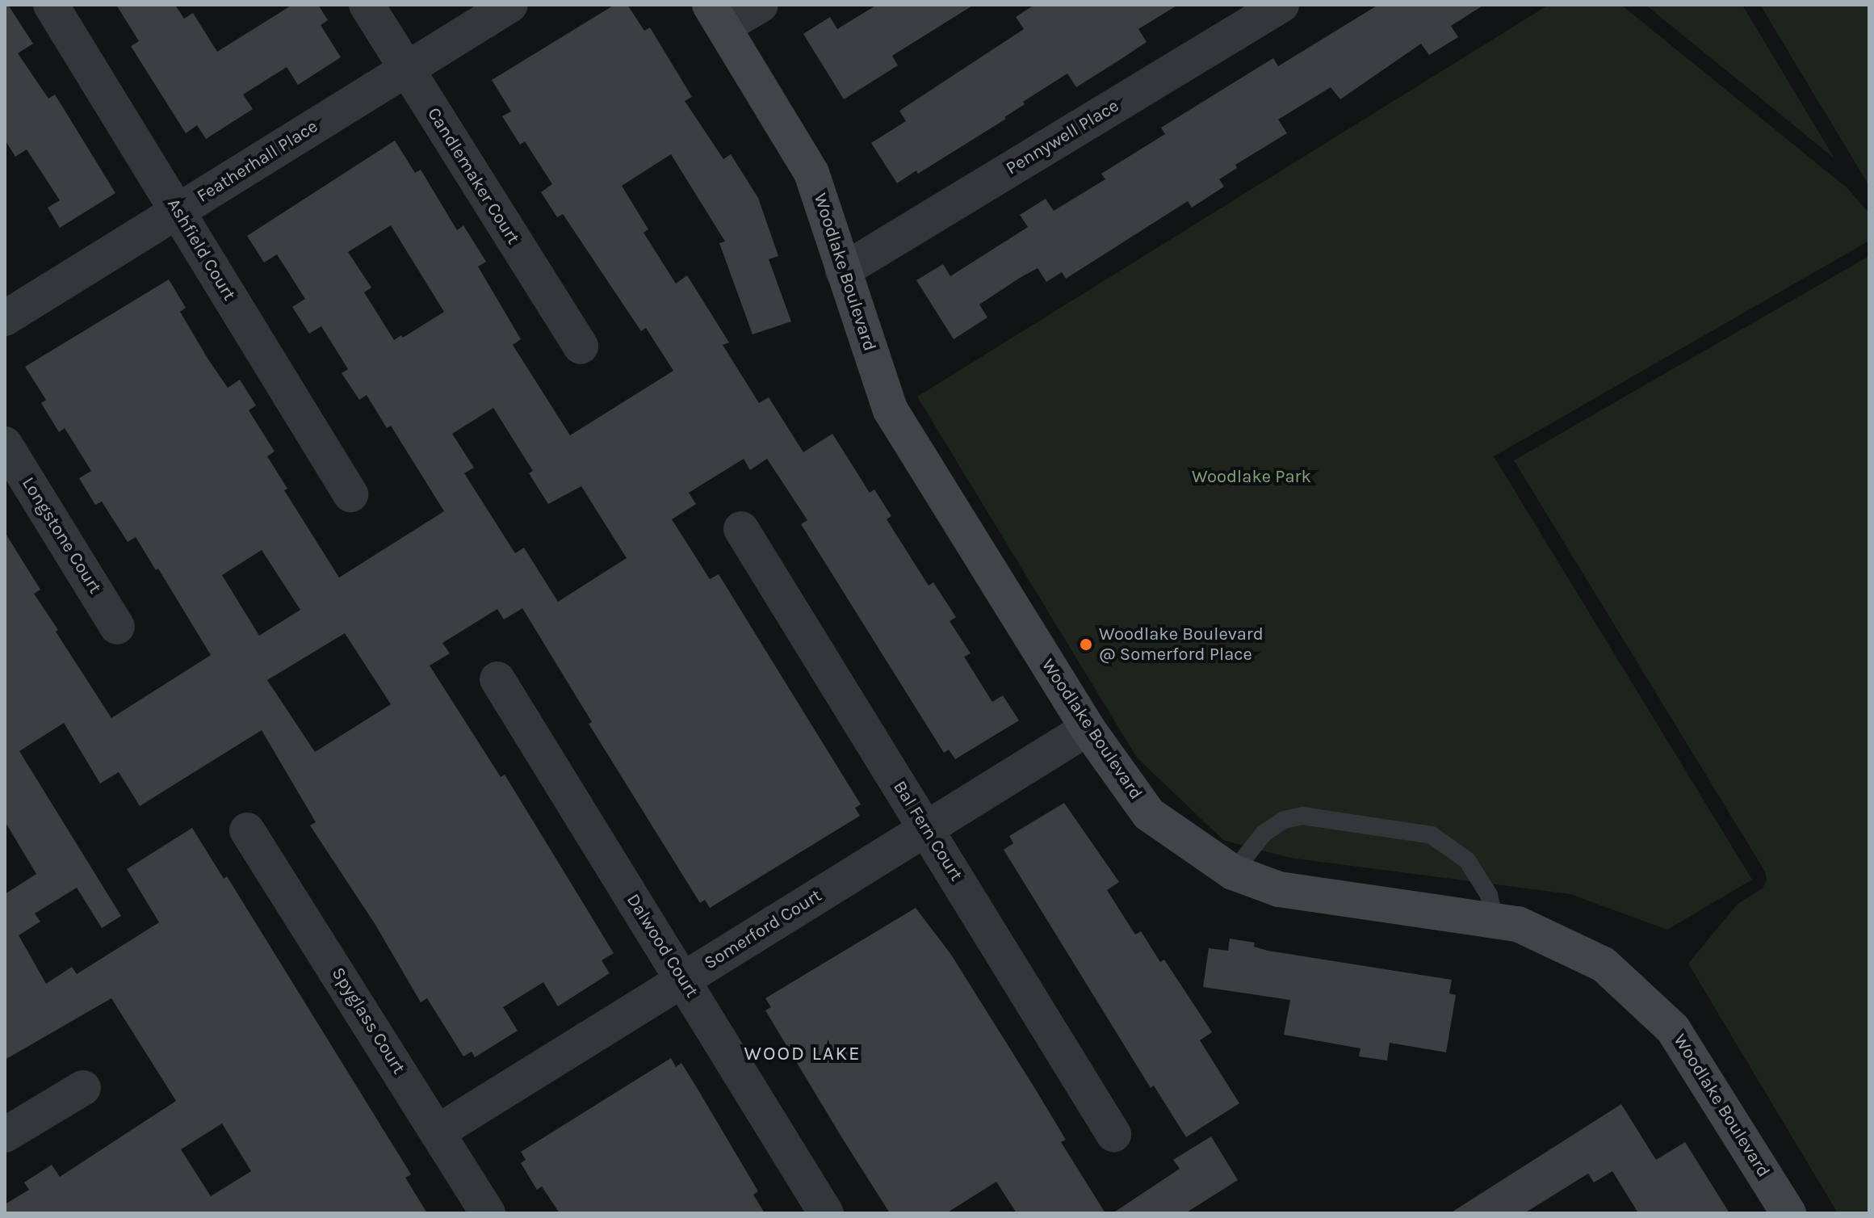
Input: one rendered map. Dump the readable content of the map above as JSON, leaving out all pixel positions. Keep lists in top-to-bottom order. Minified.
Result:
{"streets":{"street":["Pennywell Place","Featherhall Place","Candlemaker Court","Ashfield Court","Woodlake Boulevard","Longstone Court","Bal Fern Court","Somerford Court","Dalwood Court","Spyglass Court"]},"crossings":[["Pennywell Place","Woodlake Boulevard"],["Featherhall Place","Candlemaker Court"],["Featherhall Place","Ashfield Court"],["Woodlake Boulevard","Somerford Court"],["Bal Fern Court","Somerford Court"],["Somerford Court","Dalwood Court"],["Somerford Court","Spyglass Court"]],"districts":["WOOD LAKE"],"parks":["Woodlake Park"],"places":["Woodlake Boulevard @ Somerford Place"]}
